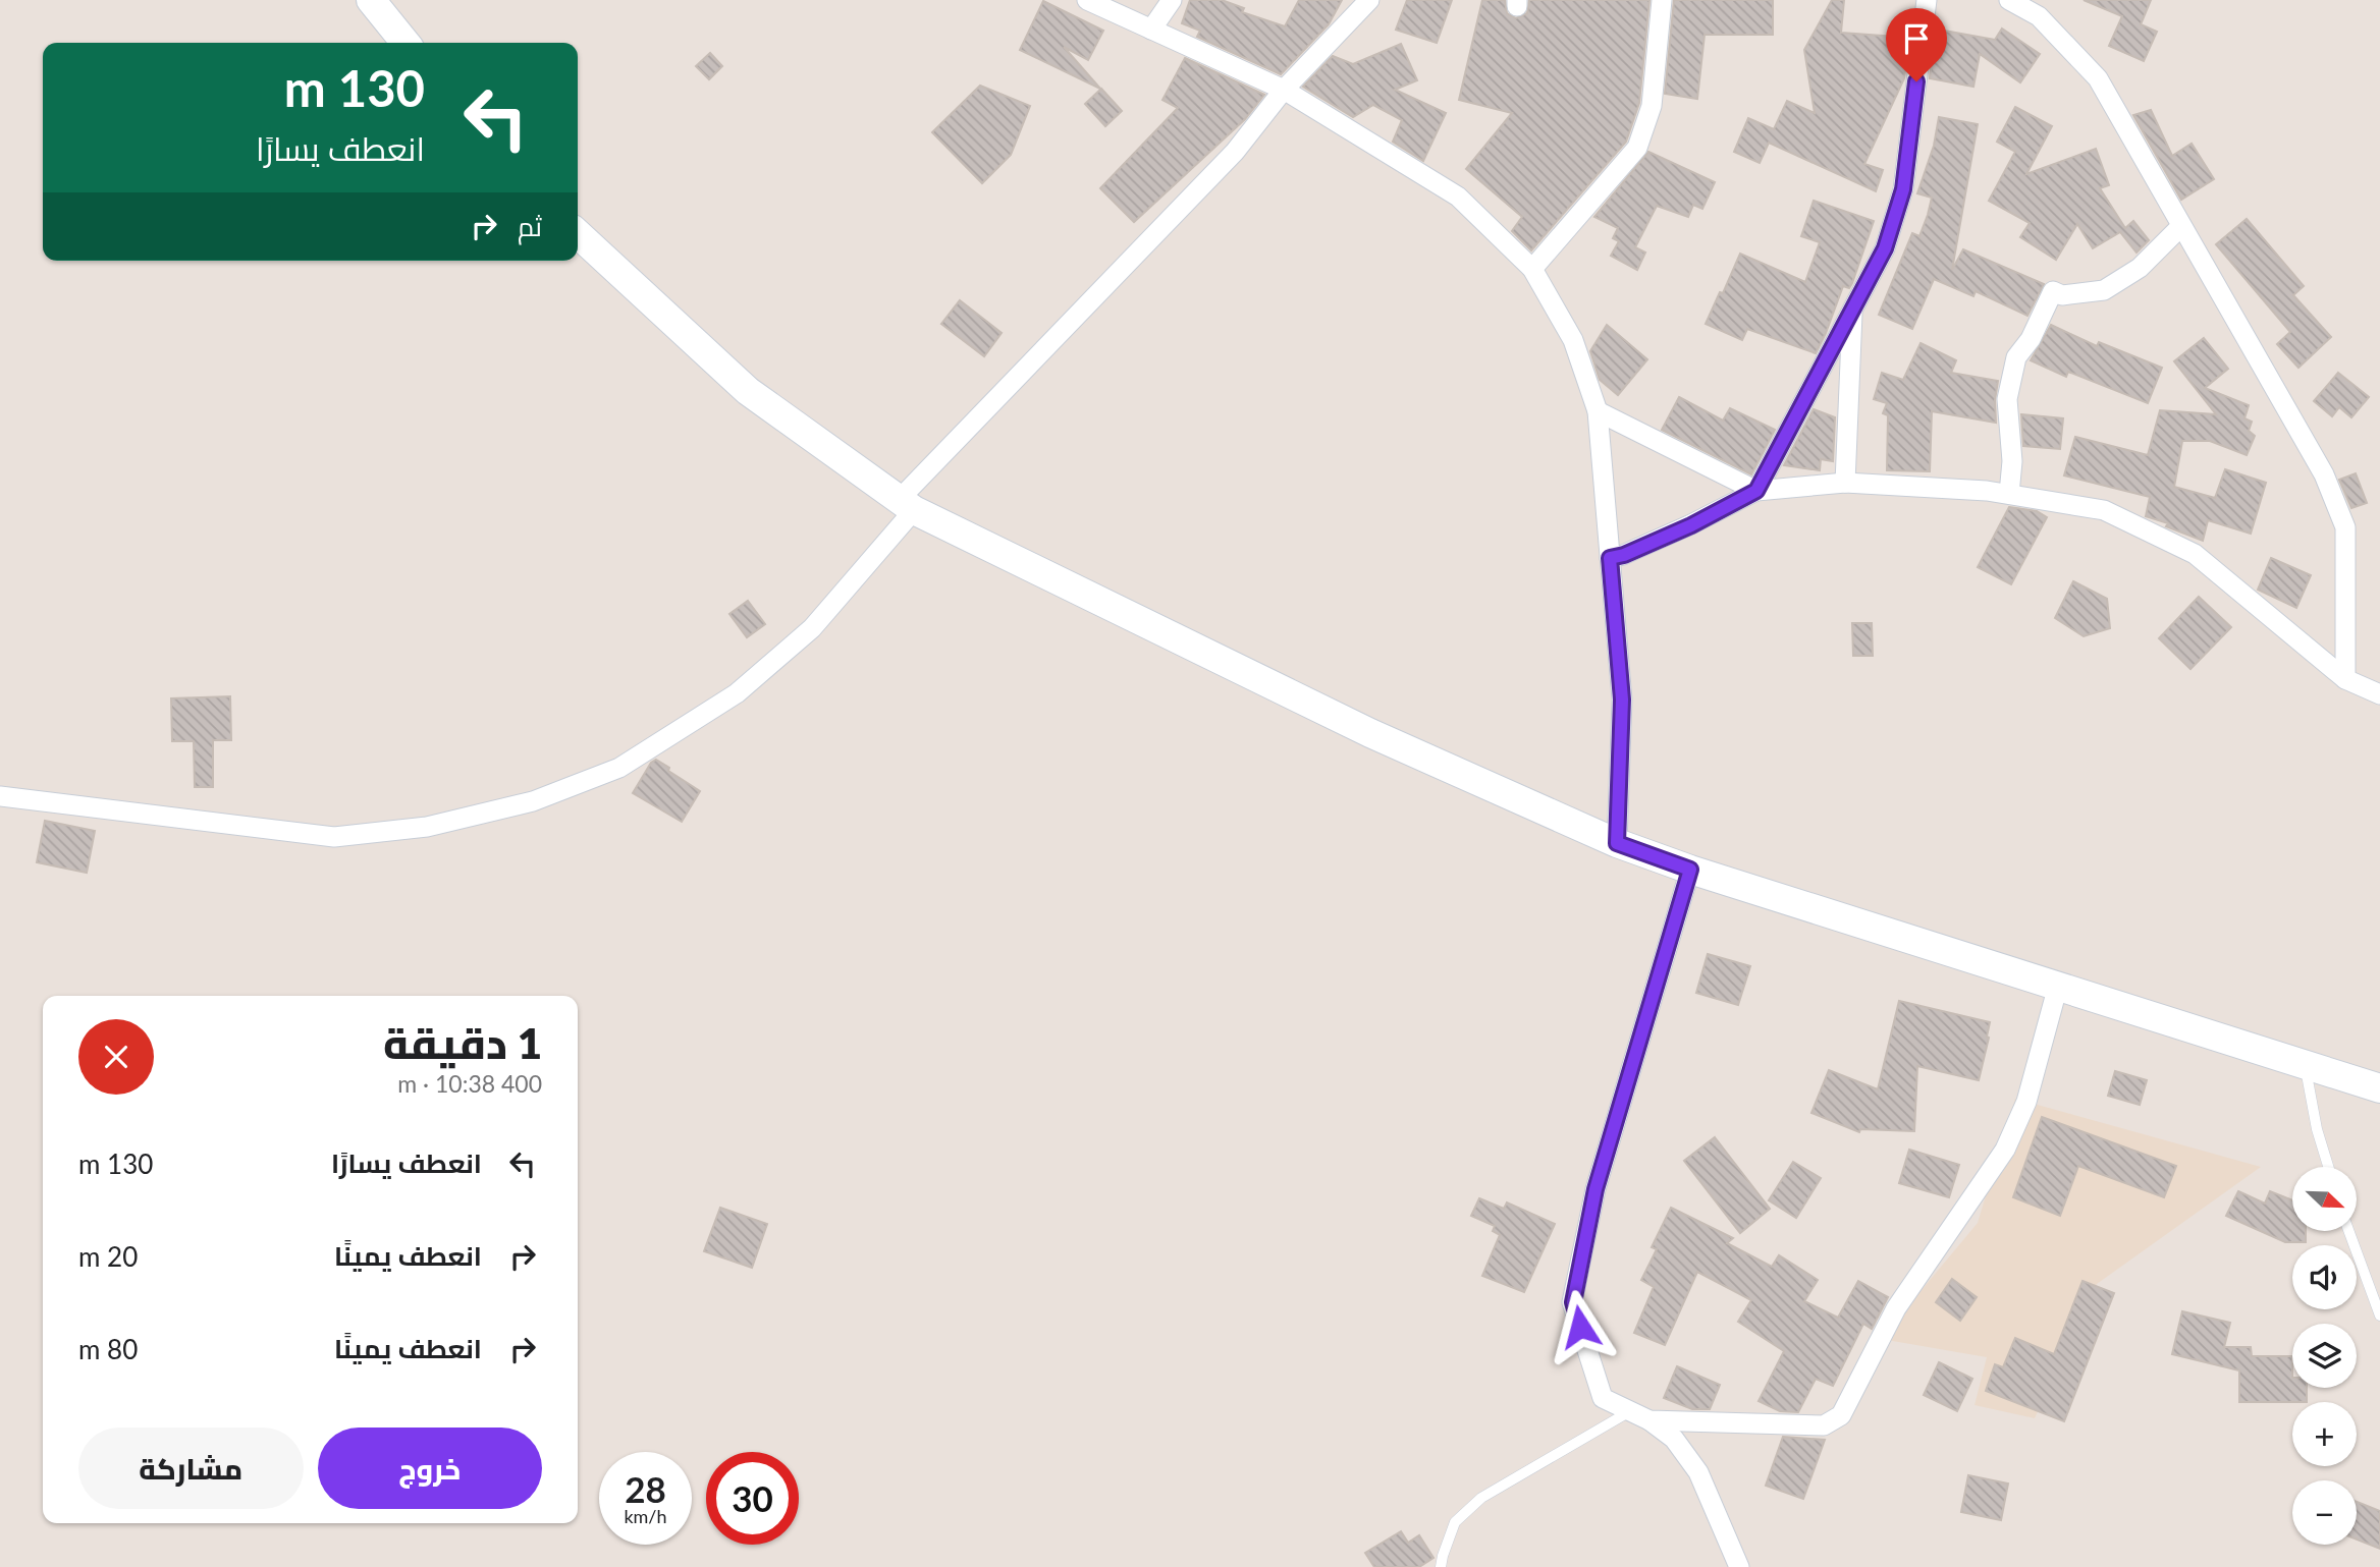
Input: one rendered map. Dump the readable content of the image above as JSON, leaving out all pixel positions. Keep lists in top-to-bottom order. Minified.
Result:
{"north":"bottom right","page":{"turn":["130 m","انعطف يسارًا"],"then":"ثم","heading":["1 دقيقة","400 m · 10:38"],"list":[{"name":"انعطف يسارًا","value":"130 m"},{"name":"انعطف يمينًا","value":"20 m"},{"name":"انعطف يمينًا","value":"80 m"}],"map_buttons":["+","−"],"buttons":["خروج","مشاركة"],"speed":"28 km/h","limit":"30"}}
